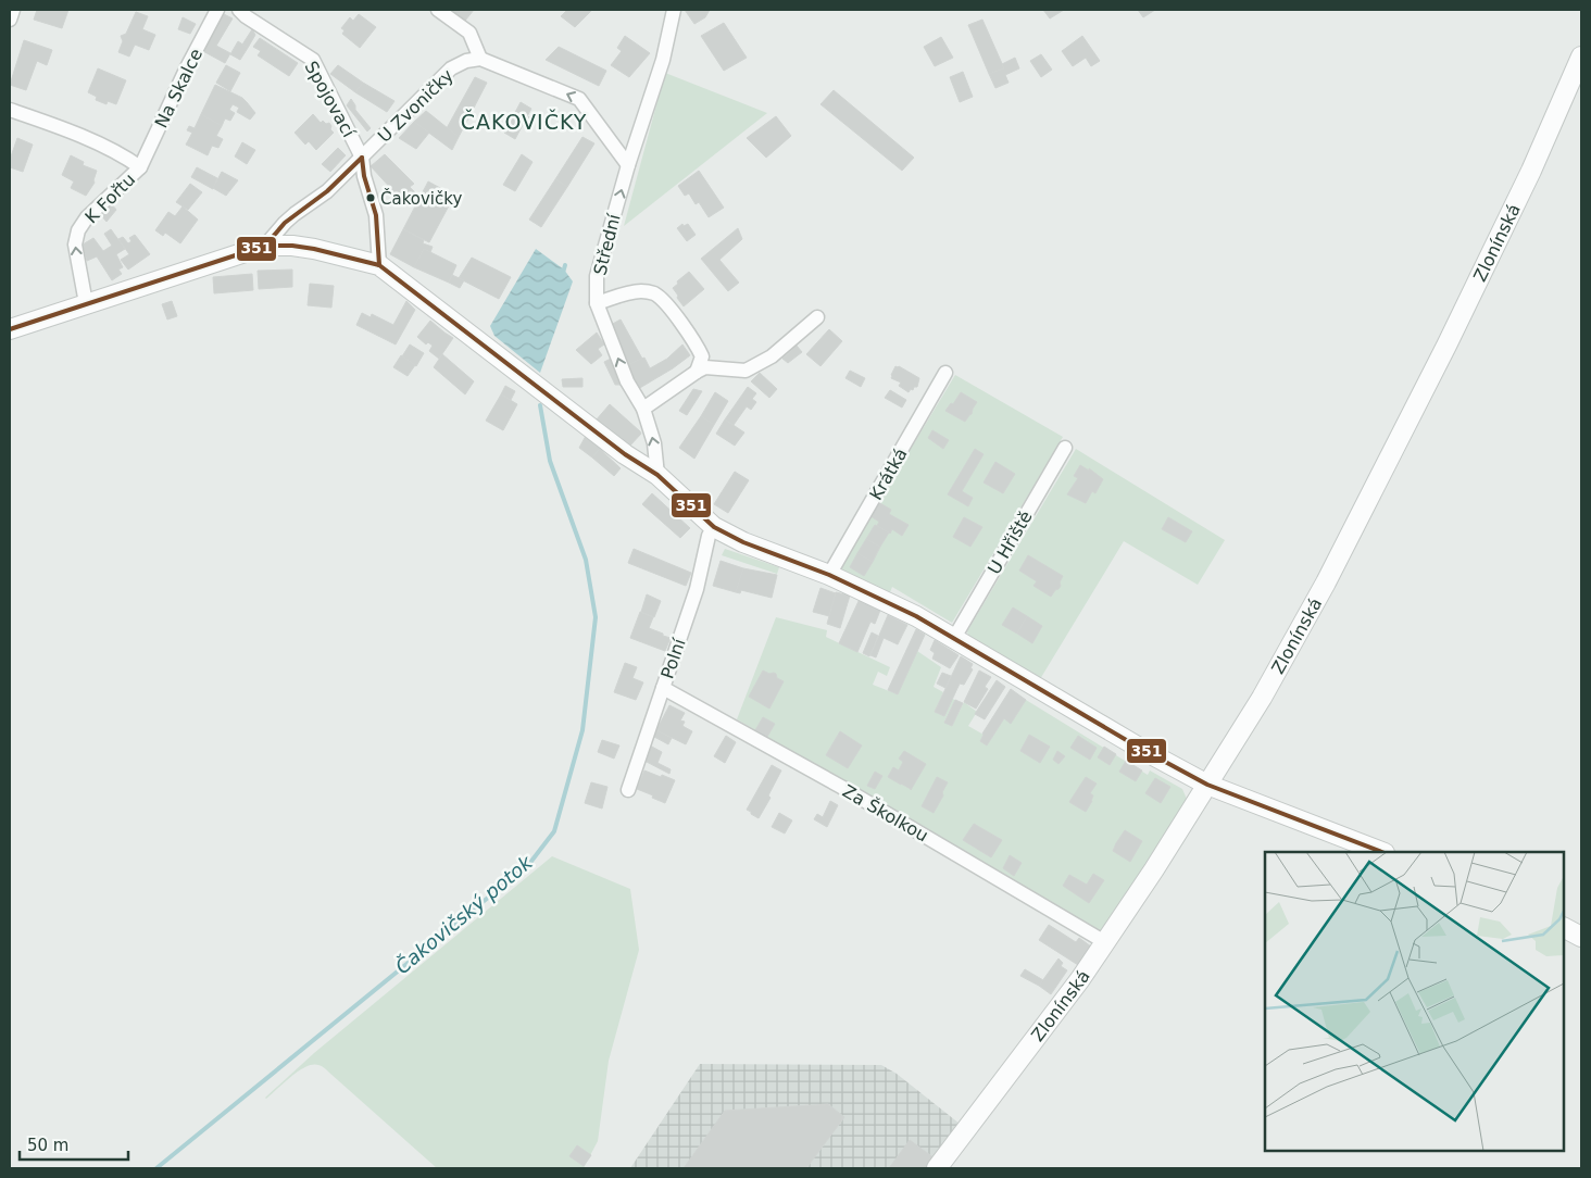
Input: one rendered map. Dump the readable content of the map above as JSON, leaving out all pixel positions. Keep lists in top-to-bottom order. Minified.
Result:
{"streets":{"street":["Na Skalce","Spojovací","U Zvoničky","K Fořtu","Zlonínská","Střední","Krátká","U Hřiště","Polní","Za Školkou"]},"crossings":[["Na Skalce","K Fořtu"],["Spojovací","U Zvoničky"],["Zlonínská","Za Školkou"],["Polní","Za Školkou"]],"one_way":["K Fořtu","Střední"],"districts":["ČAKOVIČKY"],"water":["Čakovičský potok"],"places":["Čakovičky"],"lines":["transit line 351"],"scale_bar":"50 m"}
